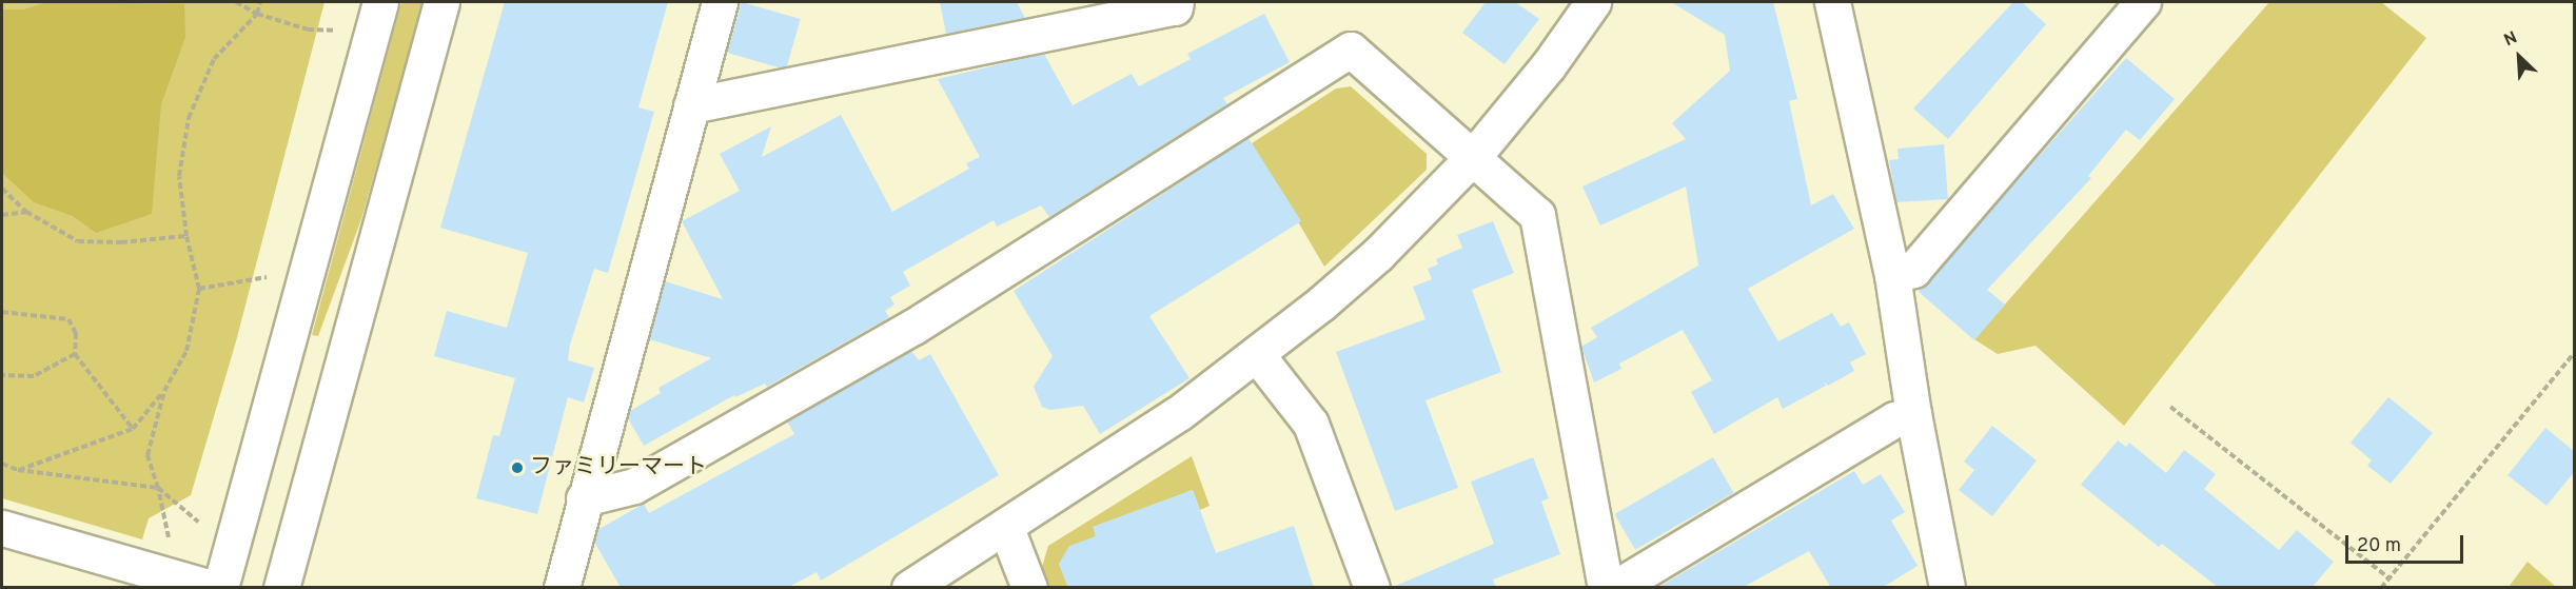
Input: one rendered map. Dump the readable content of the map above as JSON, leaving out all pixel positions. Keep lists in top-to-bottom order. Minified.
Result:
{"places":["ファミリーマート"],"scale_bar":"20 m","north":"top left"}
